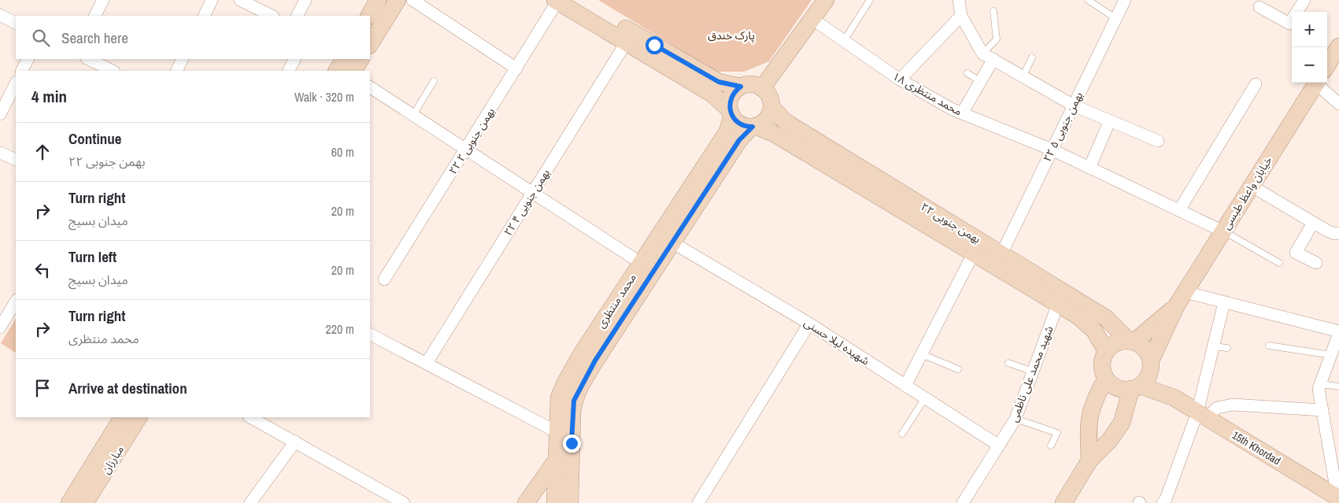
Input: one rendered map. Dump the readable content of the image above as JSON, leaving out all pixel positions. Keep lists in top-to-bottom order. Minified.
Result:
{"streets":{"street":["محمد منتظری ۱۸","۲۲ بهمن جنوبی ۵","۲۲ بهمن جنوبی ۲","خیابان واعظ طبسی","۲۲ بهمن جنوبی ۴","۲۲ بهمن جنوبی","محمد منتظری","شهیده لیلا حسنی","شهید محمد علی ناظمی","15th Khordad","مبارزان"]},"crossings":[["محمد منتظری ۱۸","۲۲ بهمن جنوبی ۵"],["محمد منتظری ۱۸","خیابان واعظ طبسی"],["۲۲ بهمن جنوبی ۵","۲۲ بهمن جنوبی"],["۲۲ بهمن جنوبی","محمد منتظری"],["۲۲ بهمن جنوبی","شهید محمد علی ناظمی"],["محمد منتظری","شهیده لیلا حسنی"],["شهیده لیلا حسنی","شهید محمد علی ناظمی"]],"parks":["پارک خندق"],"page":{"map_buttons":["+","−"],"search":"Search here","heading":["4 min","Walk · 320 m"],"list":[["Continue","۲۲ بهمن جنوبی","60 m"],["Turn right","میدان بسیج","20 m"],["Turn left","میدان بسیج","20 m"],["Turn right","محمد منتظری","220 m"],"Arrive at destination"]}}
